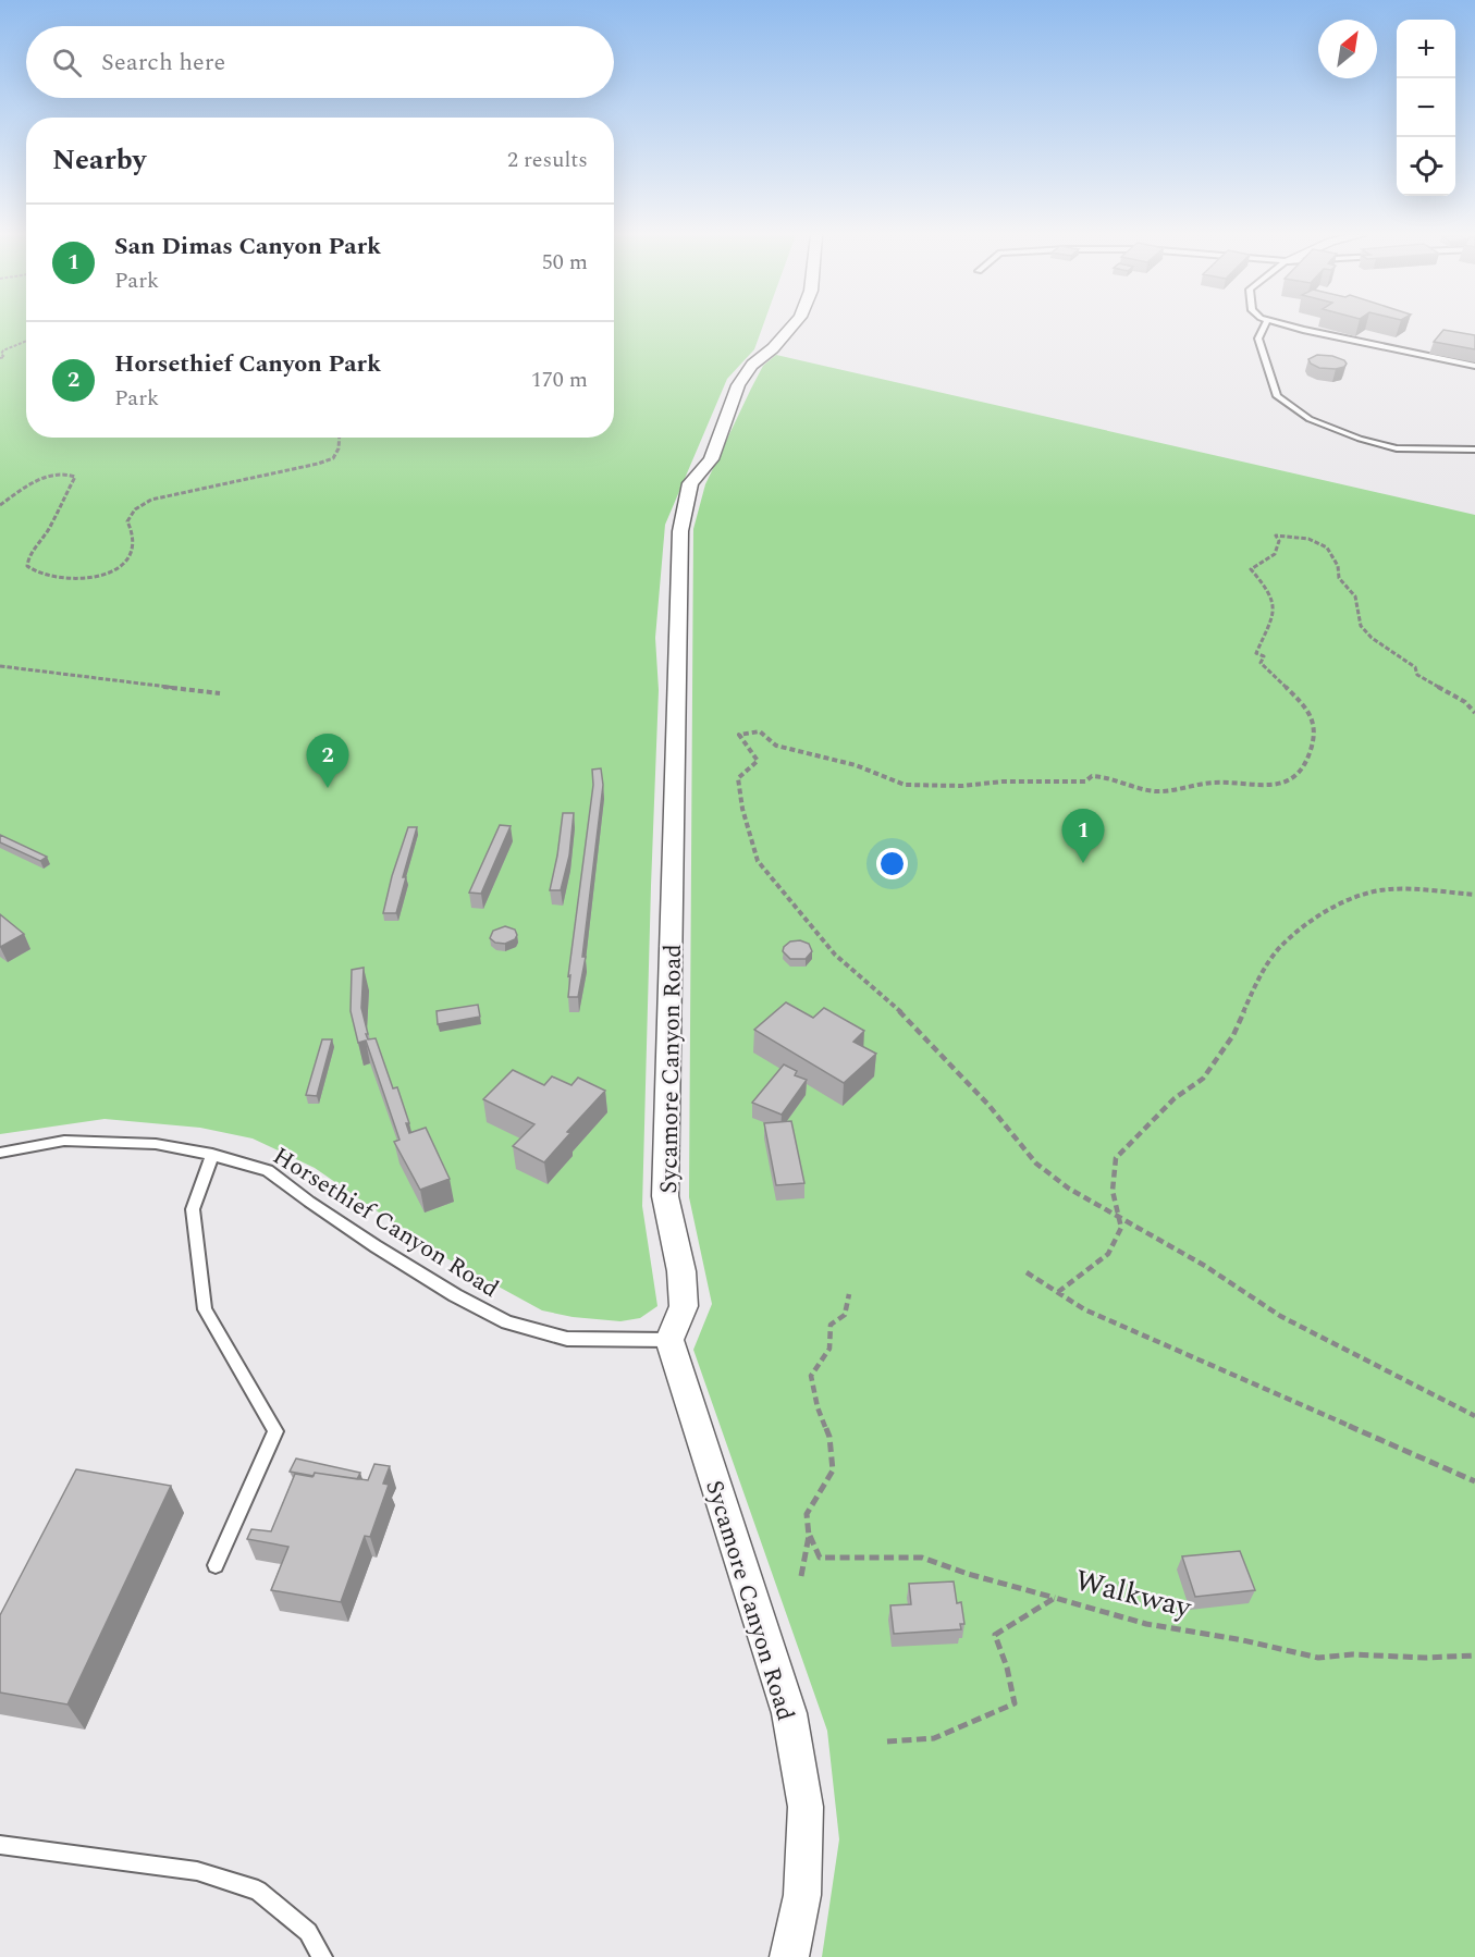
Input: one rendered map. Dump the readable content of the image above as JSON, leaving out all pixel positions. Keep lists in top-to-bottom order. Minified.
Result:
{"streets":{"street":["Sycamore Canyon Road"],"lane":["Horsethief Canyon Road"],"path":["Walkway"]},"crossings":[["Sycamore Canyon Road","Horsethief Canyon Road"]],"north":"top right","page":{"map_buttons":["+","−"],"search":"Search here","heading":["Nearby","2 results"],"list":[{"mark":"1","name":"San Dimas Canyon Park","note":"Park","value":"50 m"},{"mark":"2","name":"Horsethief Canyon Park","note":"Park","value":"170 m"}],"pins":["2","1"]}}
